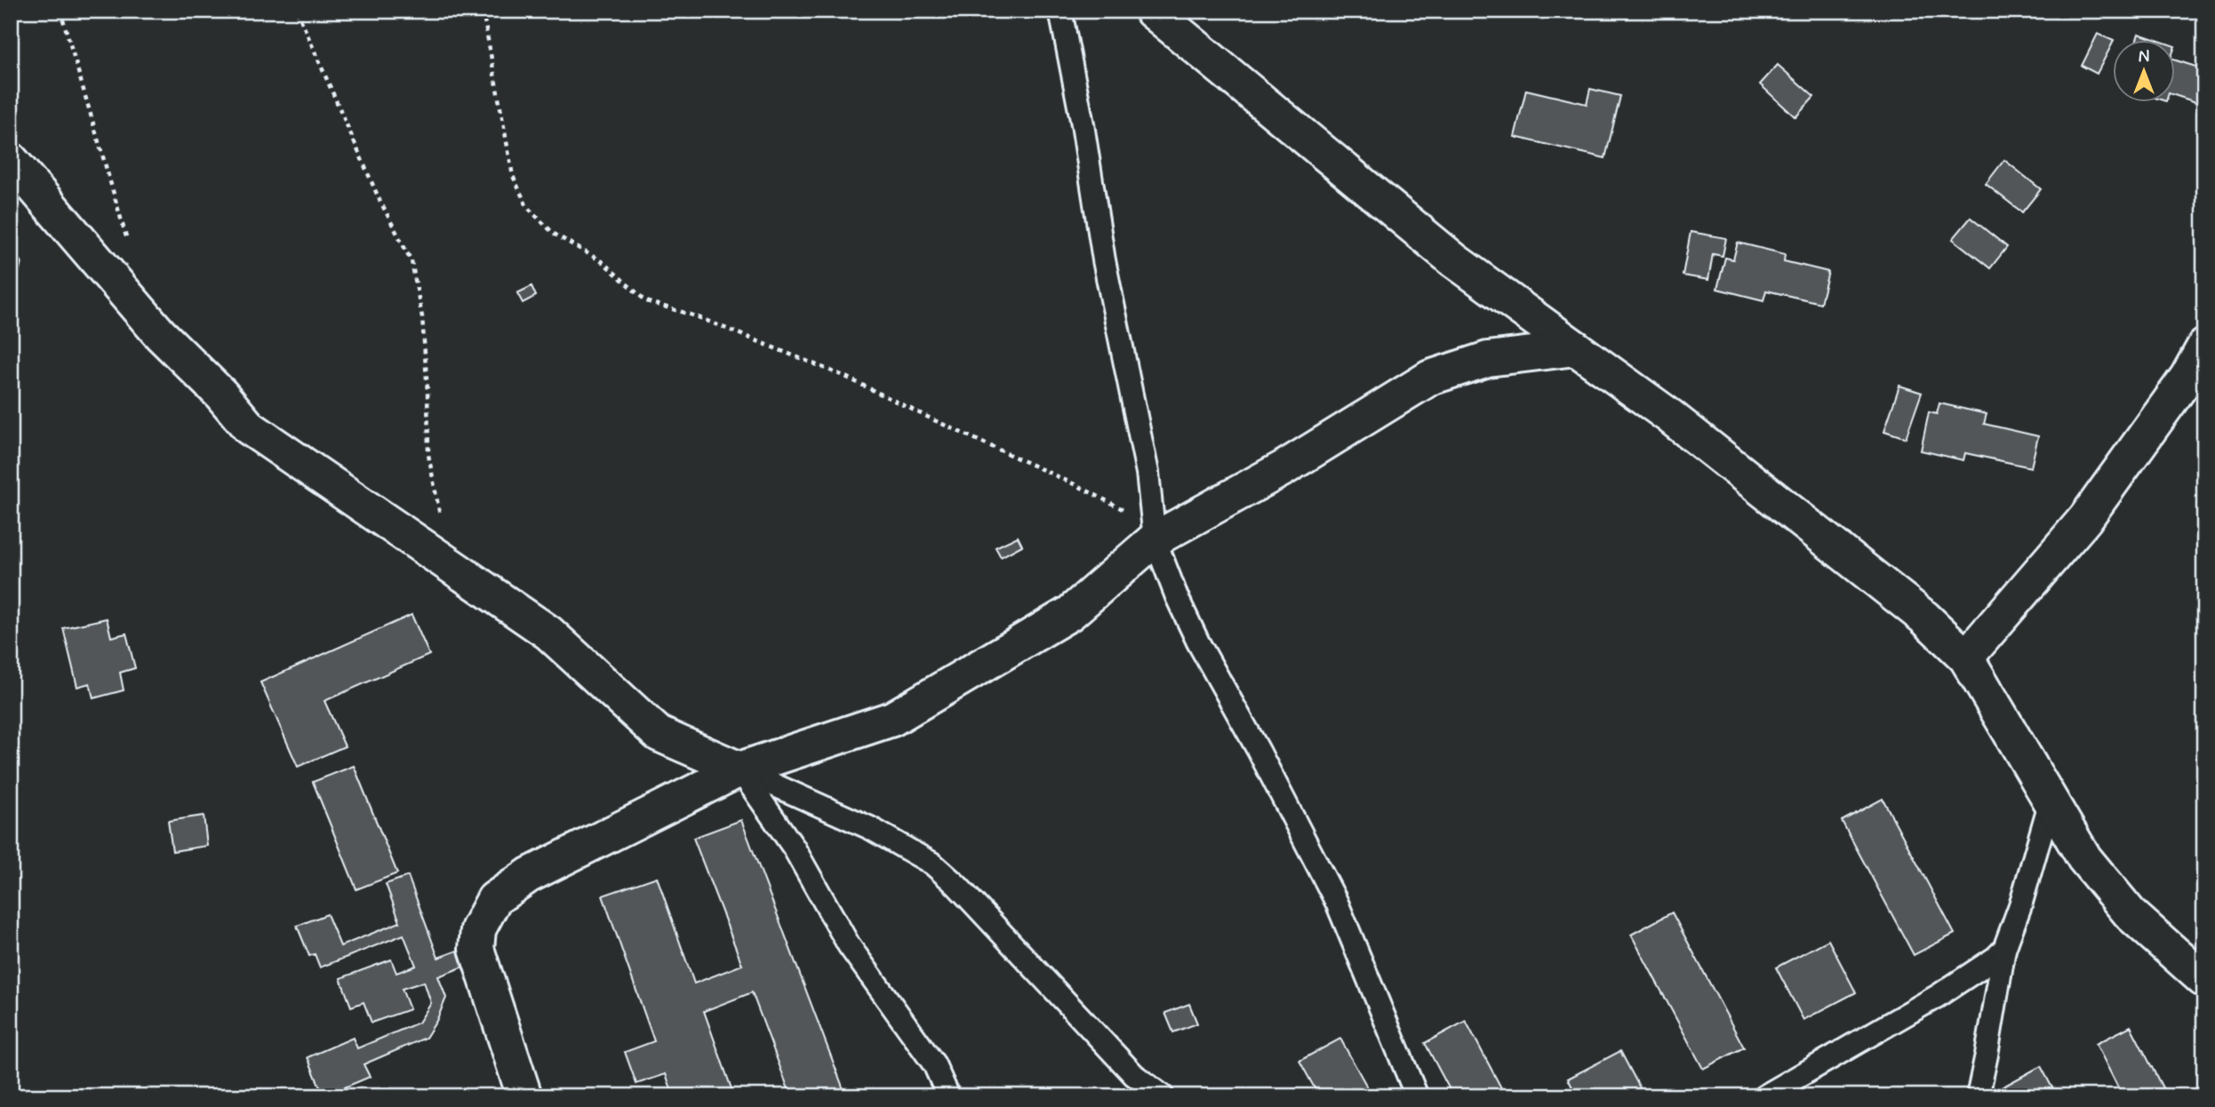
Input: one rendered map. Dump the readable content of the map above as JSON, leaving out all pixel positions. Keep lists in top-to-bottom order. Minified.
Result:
{"north":"top"}
